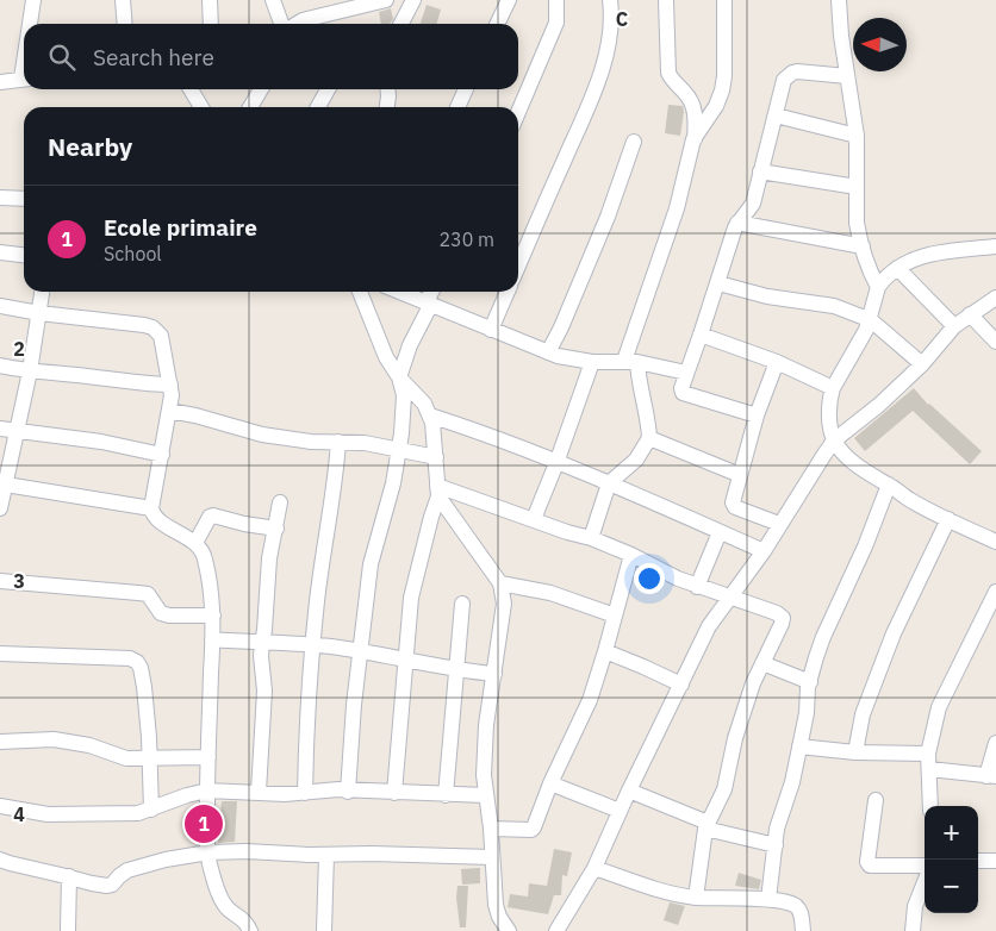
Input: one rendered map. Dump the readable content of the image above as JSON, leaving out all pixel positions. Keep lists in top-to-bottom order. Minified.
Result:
{"north":"left","page":{"search":"Search here","heading":"Nearby","list":[{"mark":"1","name":"Ecole primaire","note":"School","value":"230 m"}],"pins":"1","map_buttons":["+","−"]},"grid":{"columns":["C"],"rows":["2","3","4"]}}
